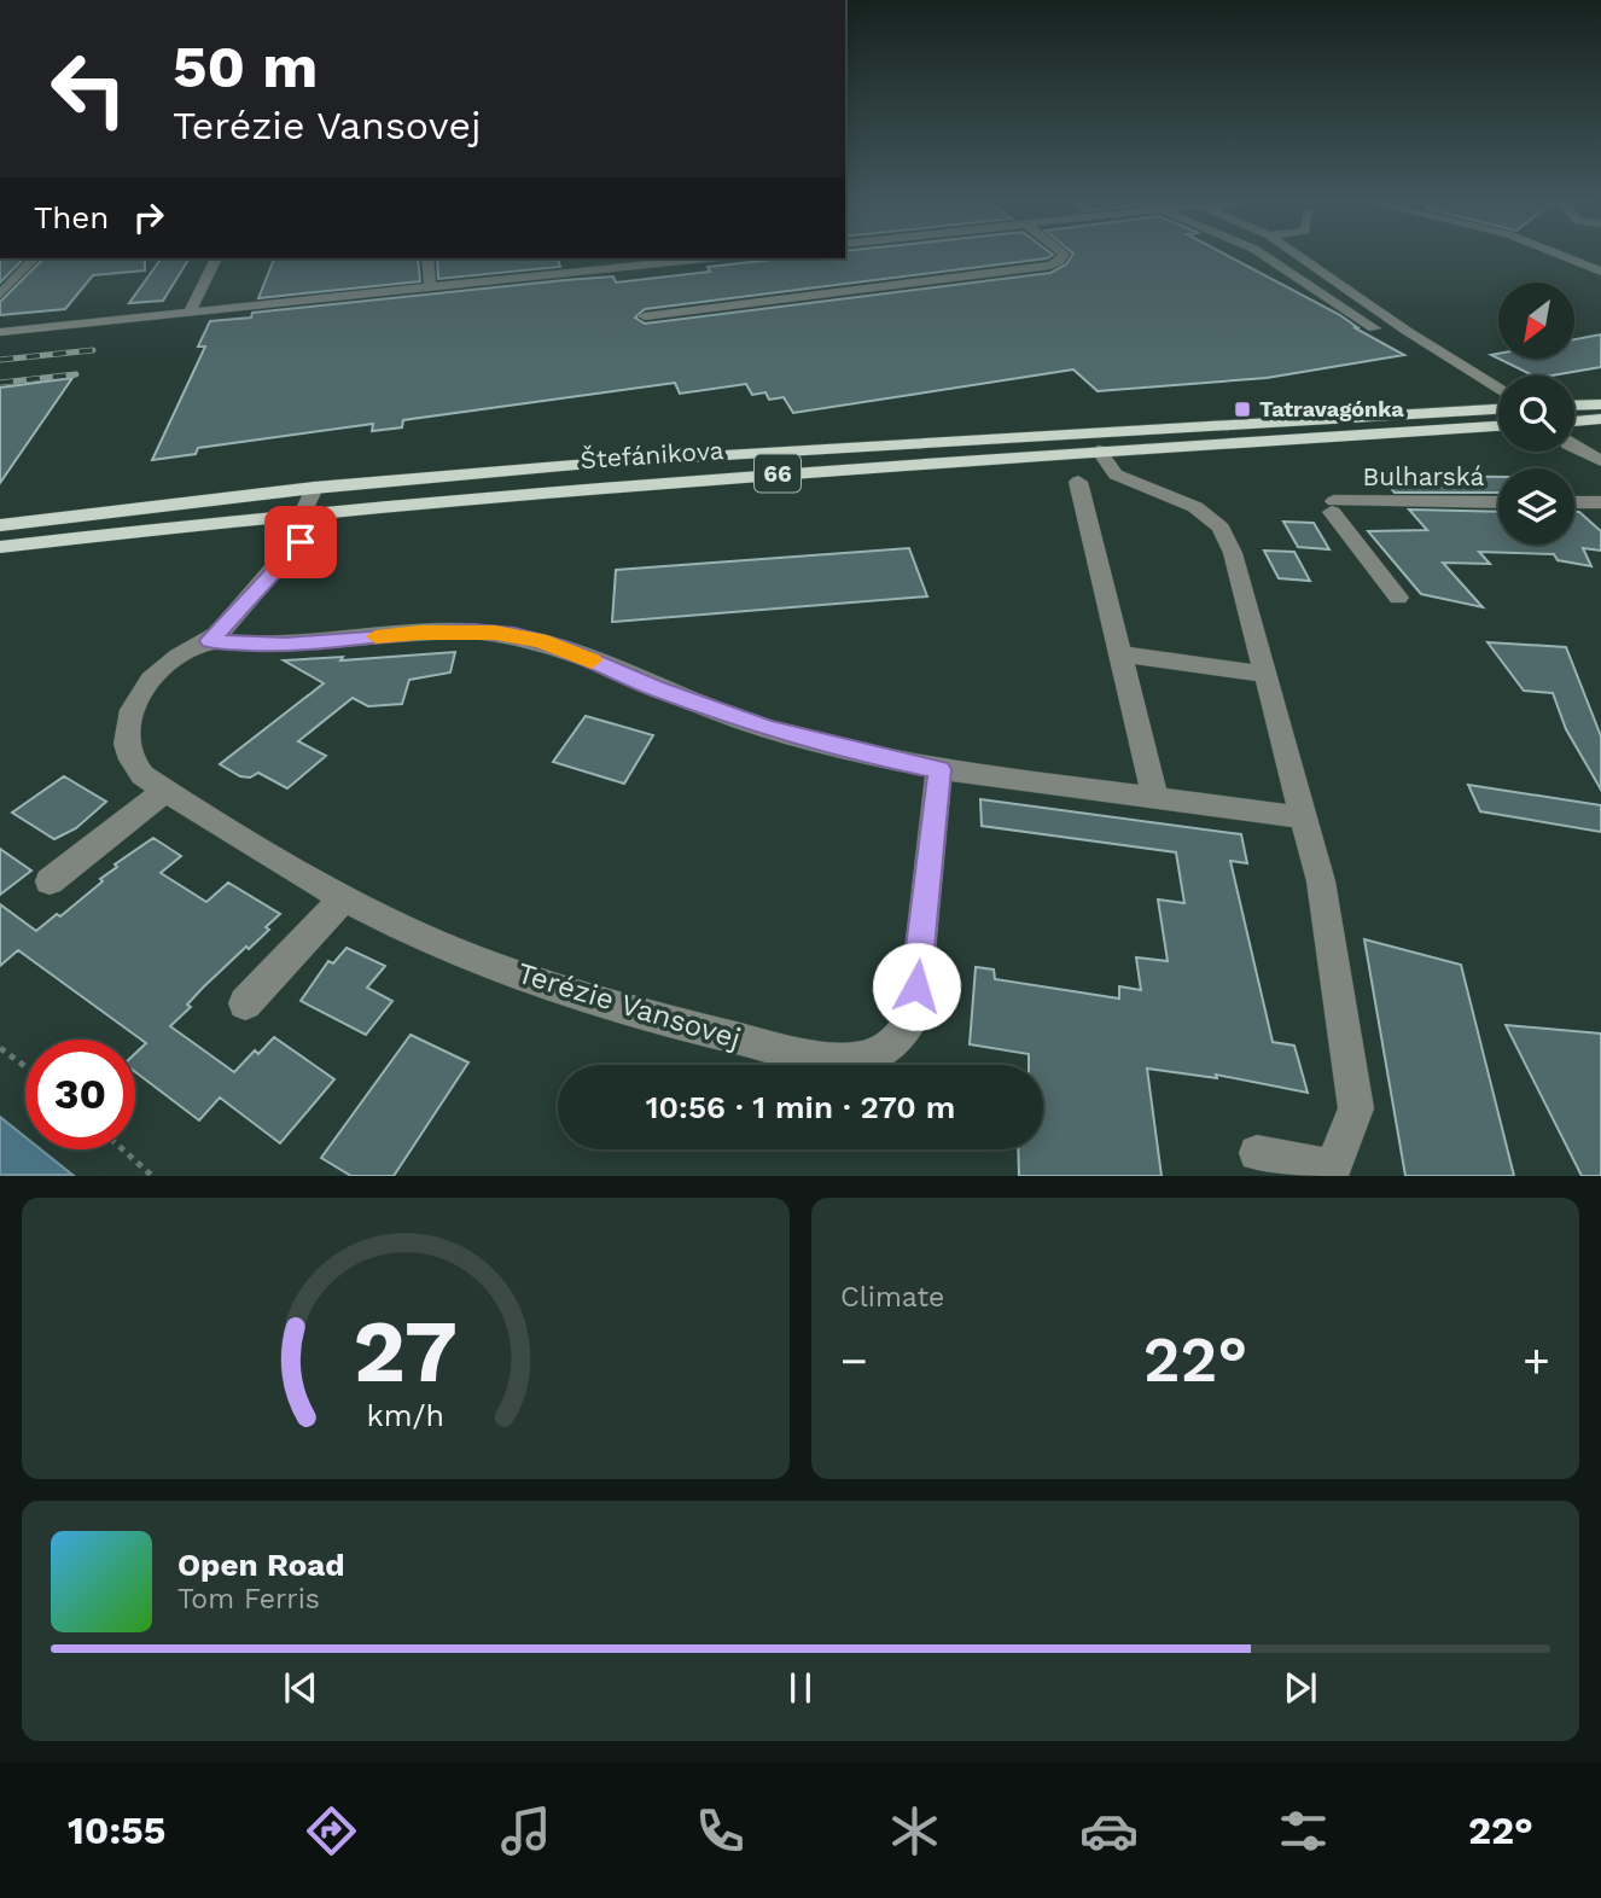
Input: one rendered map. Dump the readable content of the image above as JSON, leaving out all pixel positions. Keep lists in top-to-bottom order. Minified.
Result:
{"streets":{"main road":["Štefánikova","66"],"street":["Bulharská","Terézie Vansovej"]},"crossings":[["Štefánikova","Terézie Vansovej"]],"places":{"transit":["Tatravagónka"]},"north":"bottom left","page":{"turn":["50 m","Terézie Vansovej"],"then":"Then","limit":"30","trip":"10:56 · 1 min · 270 m","tile":"Climate","heat":["−","22°","+"],"song":["Open Road","Tom Ferris"],"tabs":["10:55","22°"],"gauge":["27","km/h"]}}
